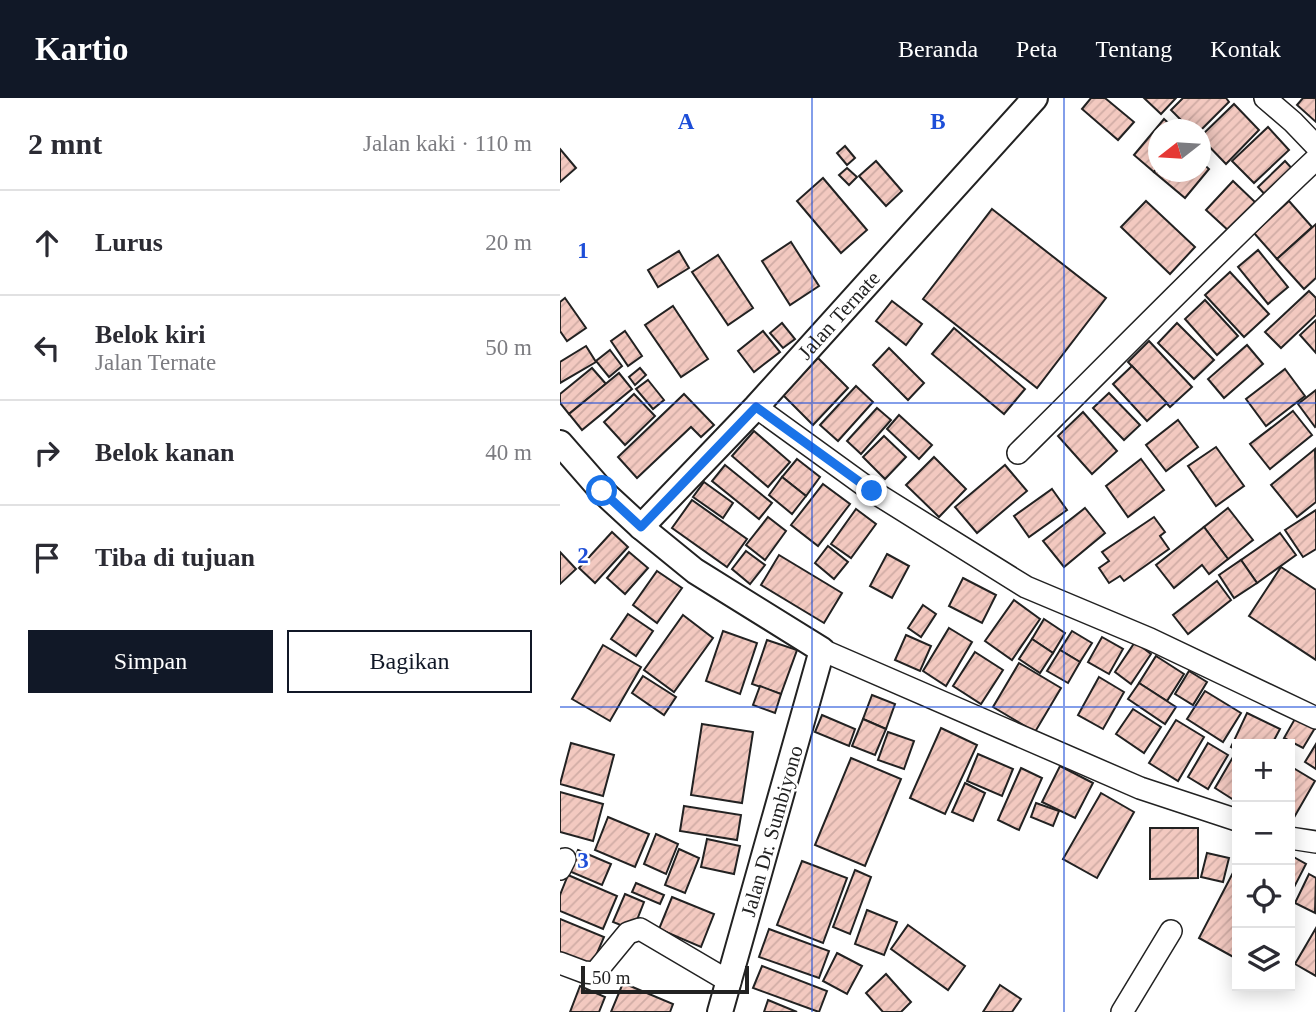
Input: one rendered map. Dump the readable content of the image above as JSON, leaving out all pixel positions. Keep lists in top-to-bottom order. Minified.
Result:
{"streets":{"street":["Jalan Ternate","Jalan Dr. Sumbiyono"]},"scale_bar":"50 m","north":"left","page":{"header":"Kartio","nav":["Beranda","Peta","Tentang","Kontak"],"heading":["2 mnt","Jalan kaki · 110 m"],"list":[["Lurus","20 m"],["Belok kiri","Jalan Ternate","50 m"],["Belok kanan","40 m"],"Tiba di tujuan"],"buttons":["Simpan","Bagikan"],"map_buttons":["+","−"],"scale":"50 m"},"grid":{"columns":["A","B"],"rows":["1","2","3"]}}
